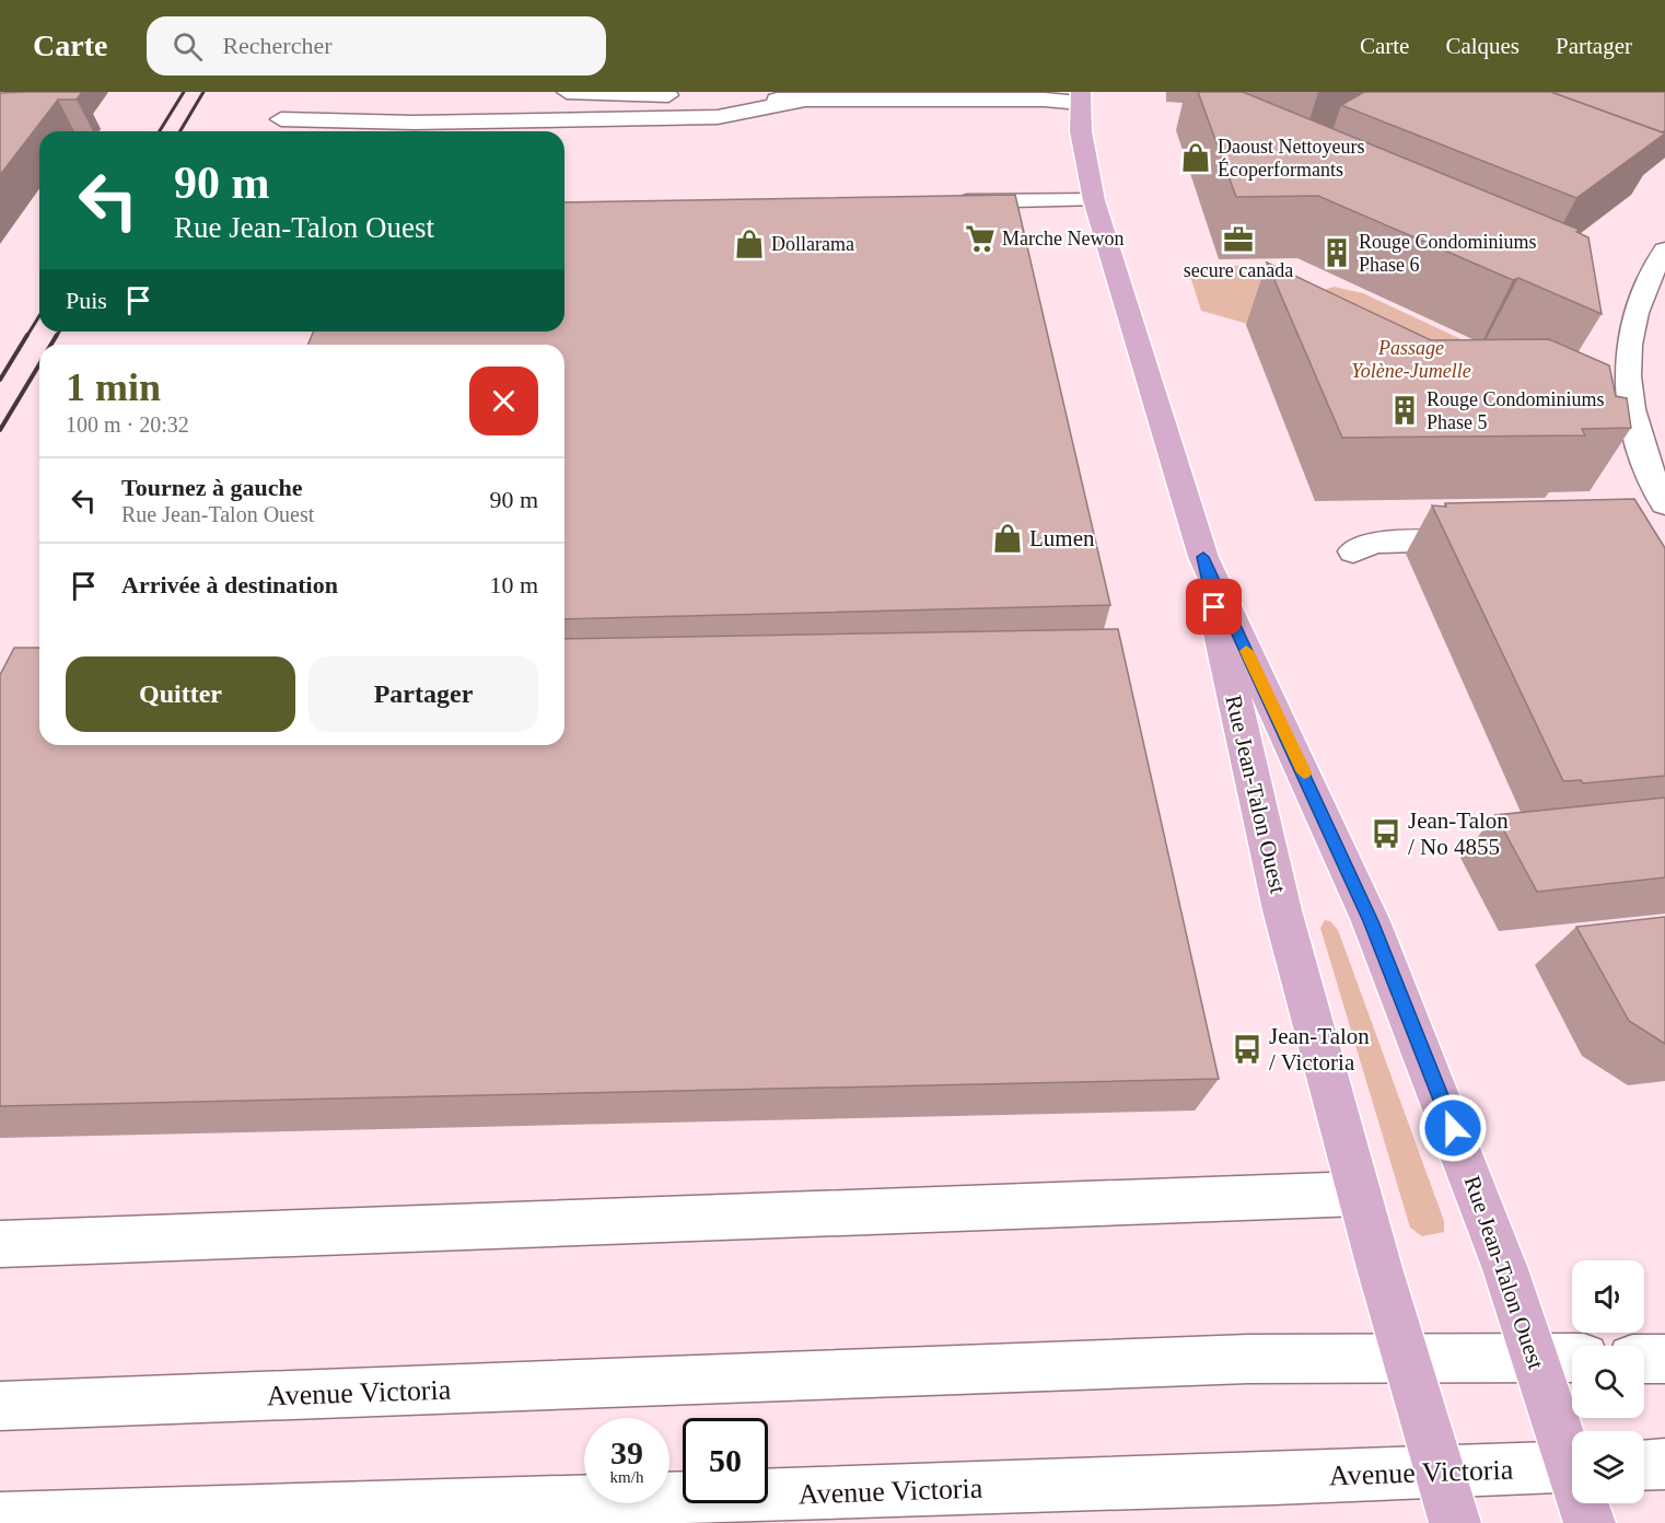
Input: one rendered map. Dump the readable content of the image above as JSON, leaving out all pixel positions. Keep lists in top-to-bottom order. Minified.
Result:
{"streets":{"main road":["Rue Jean-Talon Ouest"],"street":["Avenue Victoria"]},"crossings":[["Rue Jean-Talon Ouest","Avenue Victoria"]],"parks":["Passage Yolène-Jumelle"],"places":{"shop":["Daoust Nettoyeurs Écoperformants","Dollarama","Lumen"],"supermarket":["Marche Newon"],"office":["secure canada"],"building":["Rouge Condominiums Phase 6","Rouge Condominiums Phase 5"],"bus stop":["Jean-Talon / No 4855","Jean-Talon / Victoria"]},"page":{"header":"Carte","search":"Rechercher","nav":["Carte","Calques","Partager"],"turn":["90 m","Rue Jean-Talon Ouest"],"then":"Puis","heading":["1 min","100 m · 20:32"],"list":[{"name":"Tournez à gauche","note":"Rue Jean-Talon Ouest","value":"90 m"},{"name":"Arrivée à destination","value":"10 m"}],"buttons":["Quitter","Partager"],"speed":"39 km/h","limit":"50"}}
